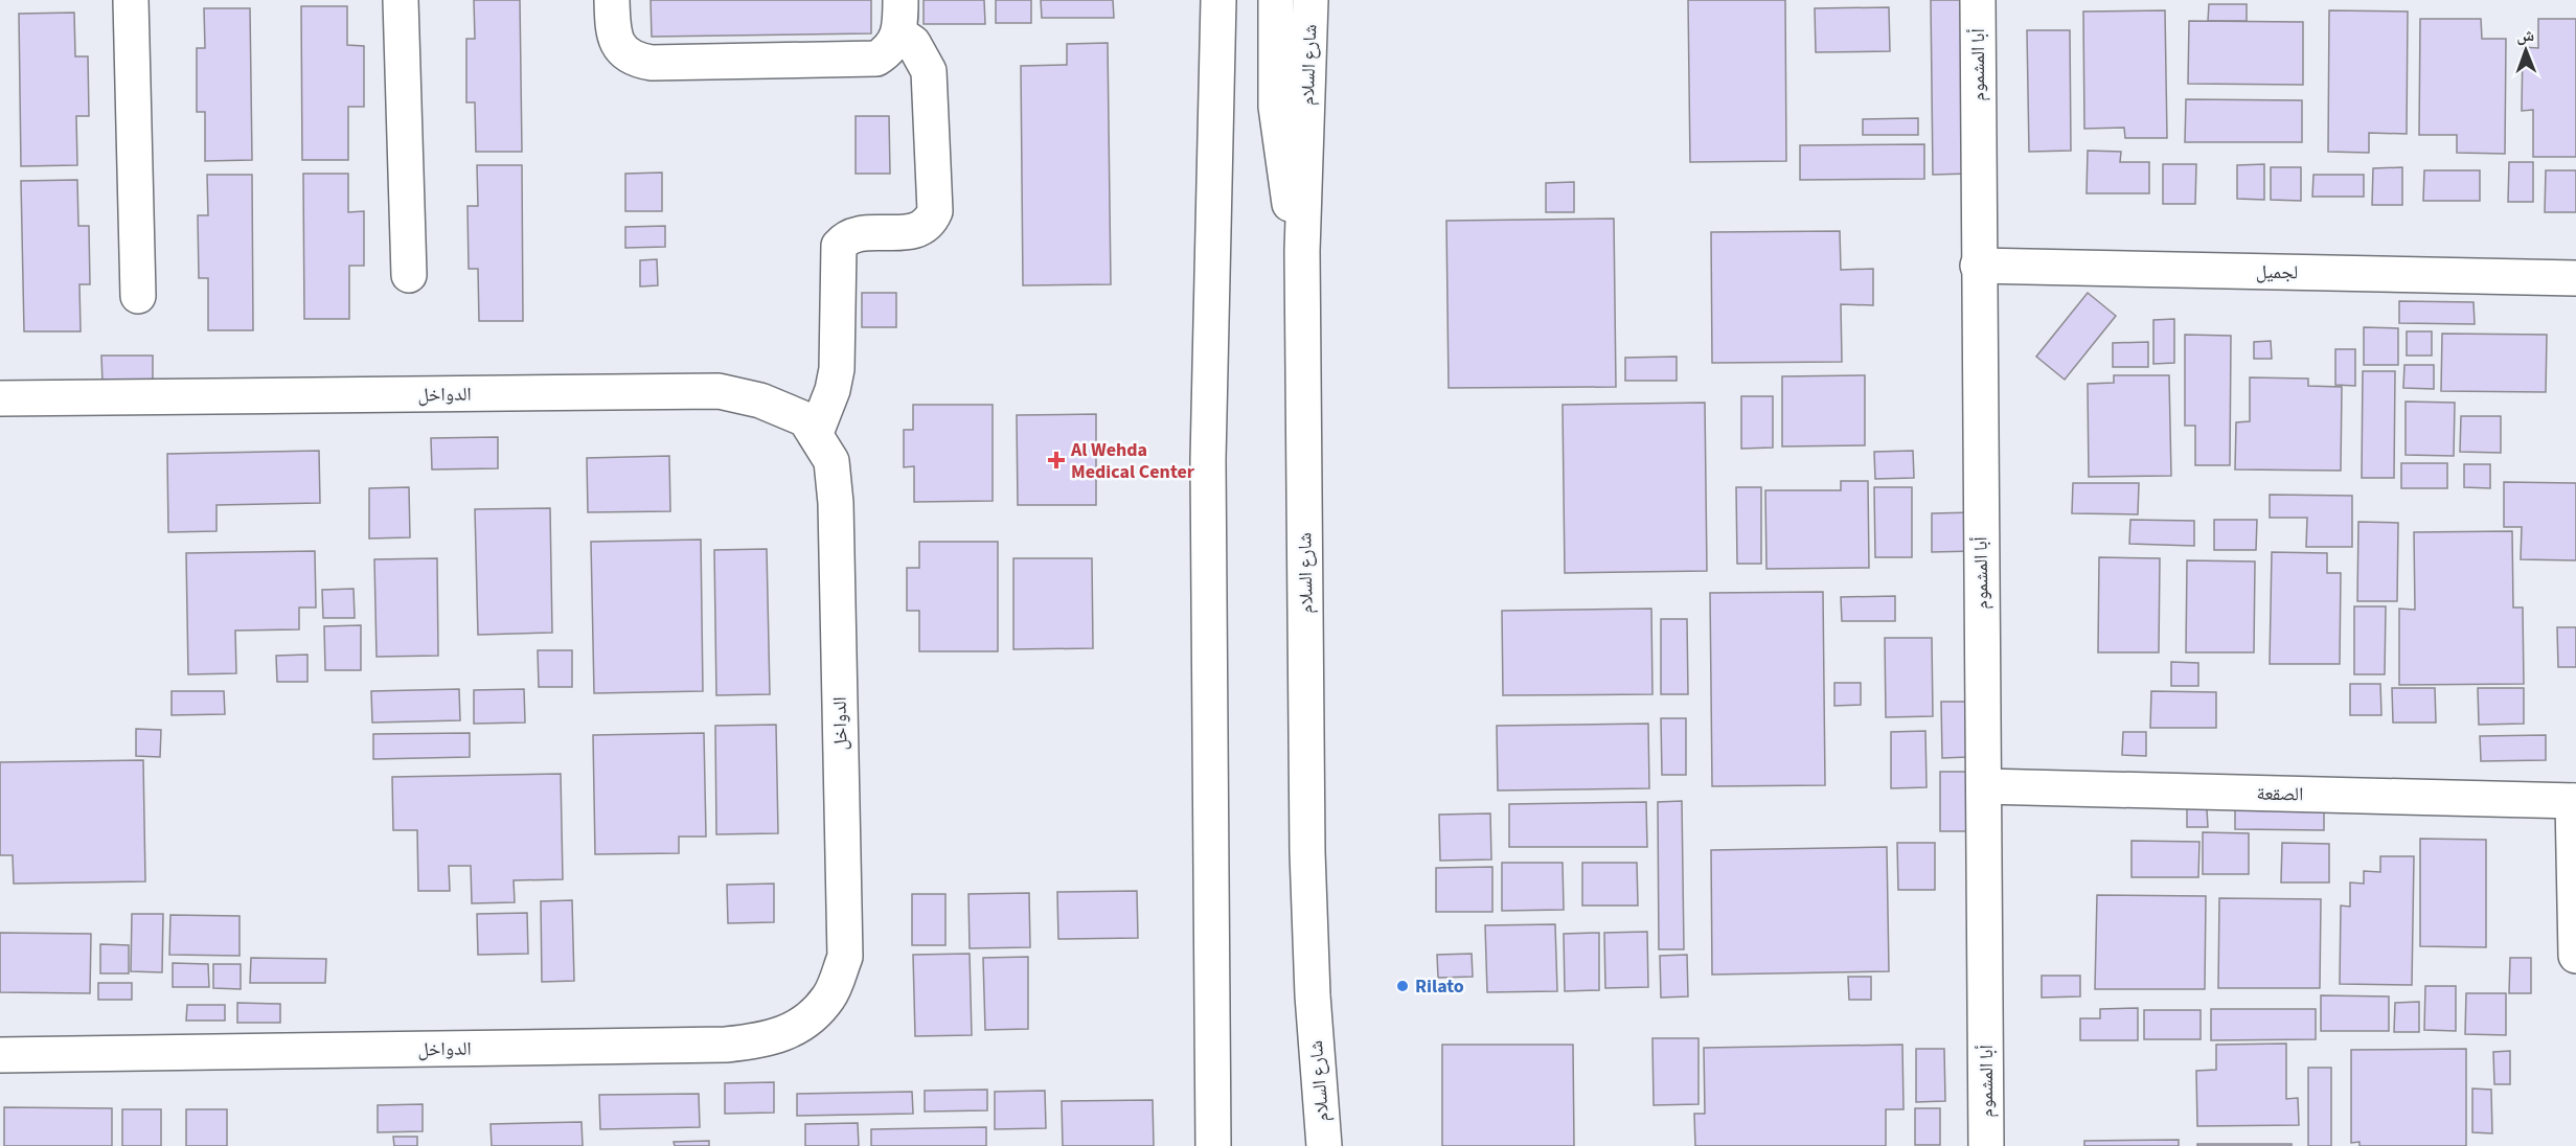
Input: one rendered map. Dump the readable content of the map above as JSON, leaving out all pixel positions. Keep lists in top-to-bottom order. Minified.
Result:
{"streets":{"street":["شارع السلام","أبا المشموم","لجميل","الدواخل","الصقعة"]},"crossings":[["أبا المشموم","لجميل"],["أبا المشموم","الصقعة"]],"places":{"health":["Al Wehda Medical Center"],"other":["Rilato"]},"north":"top"}
